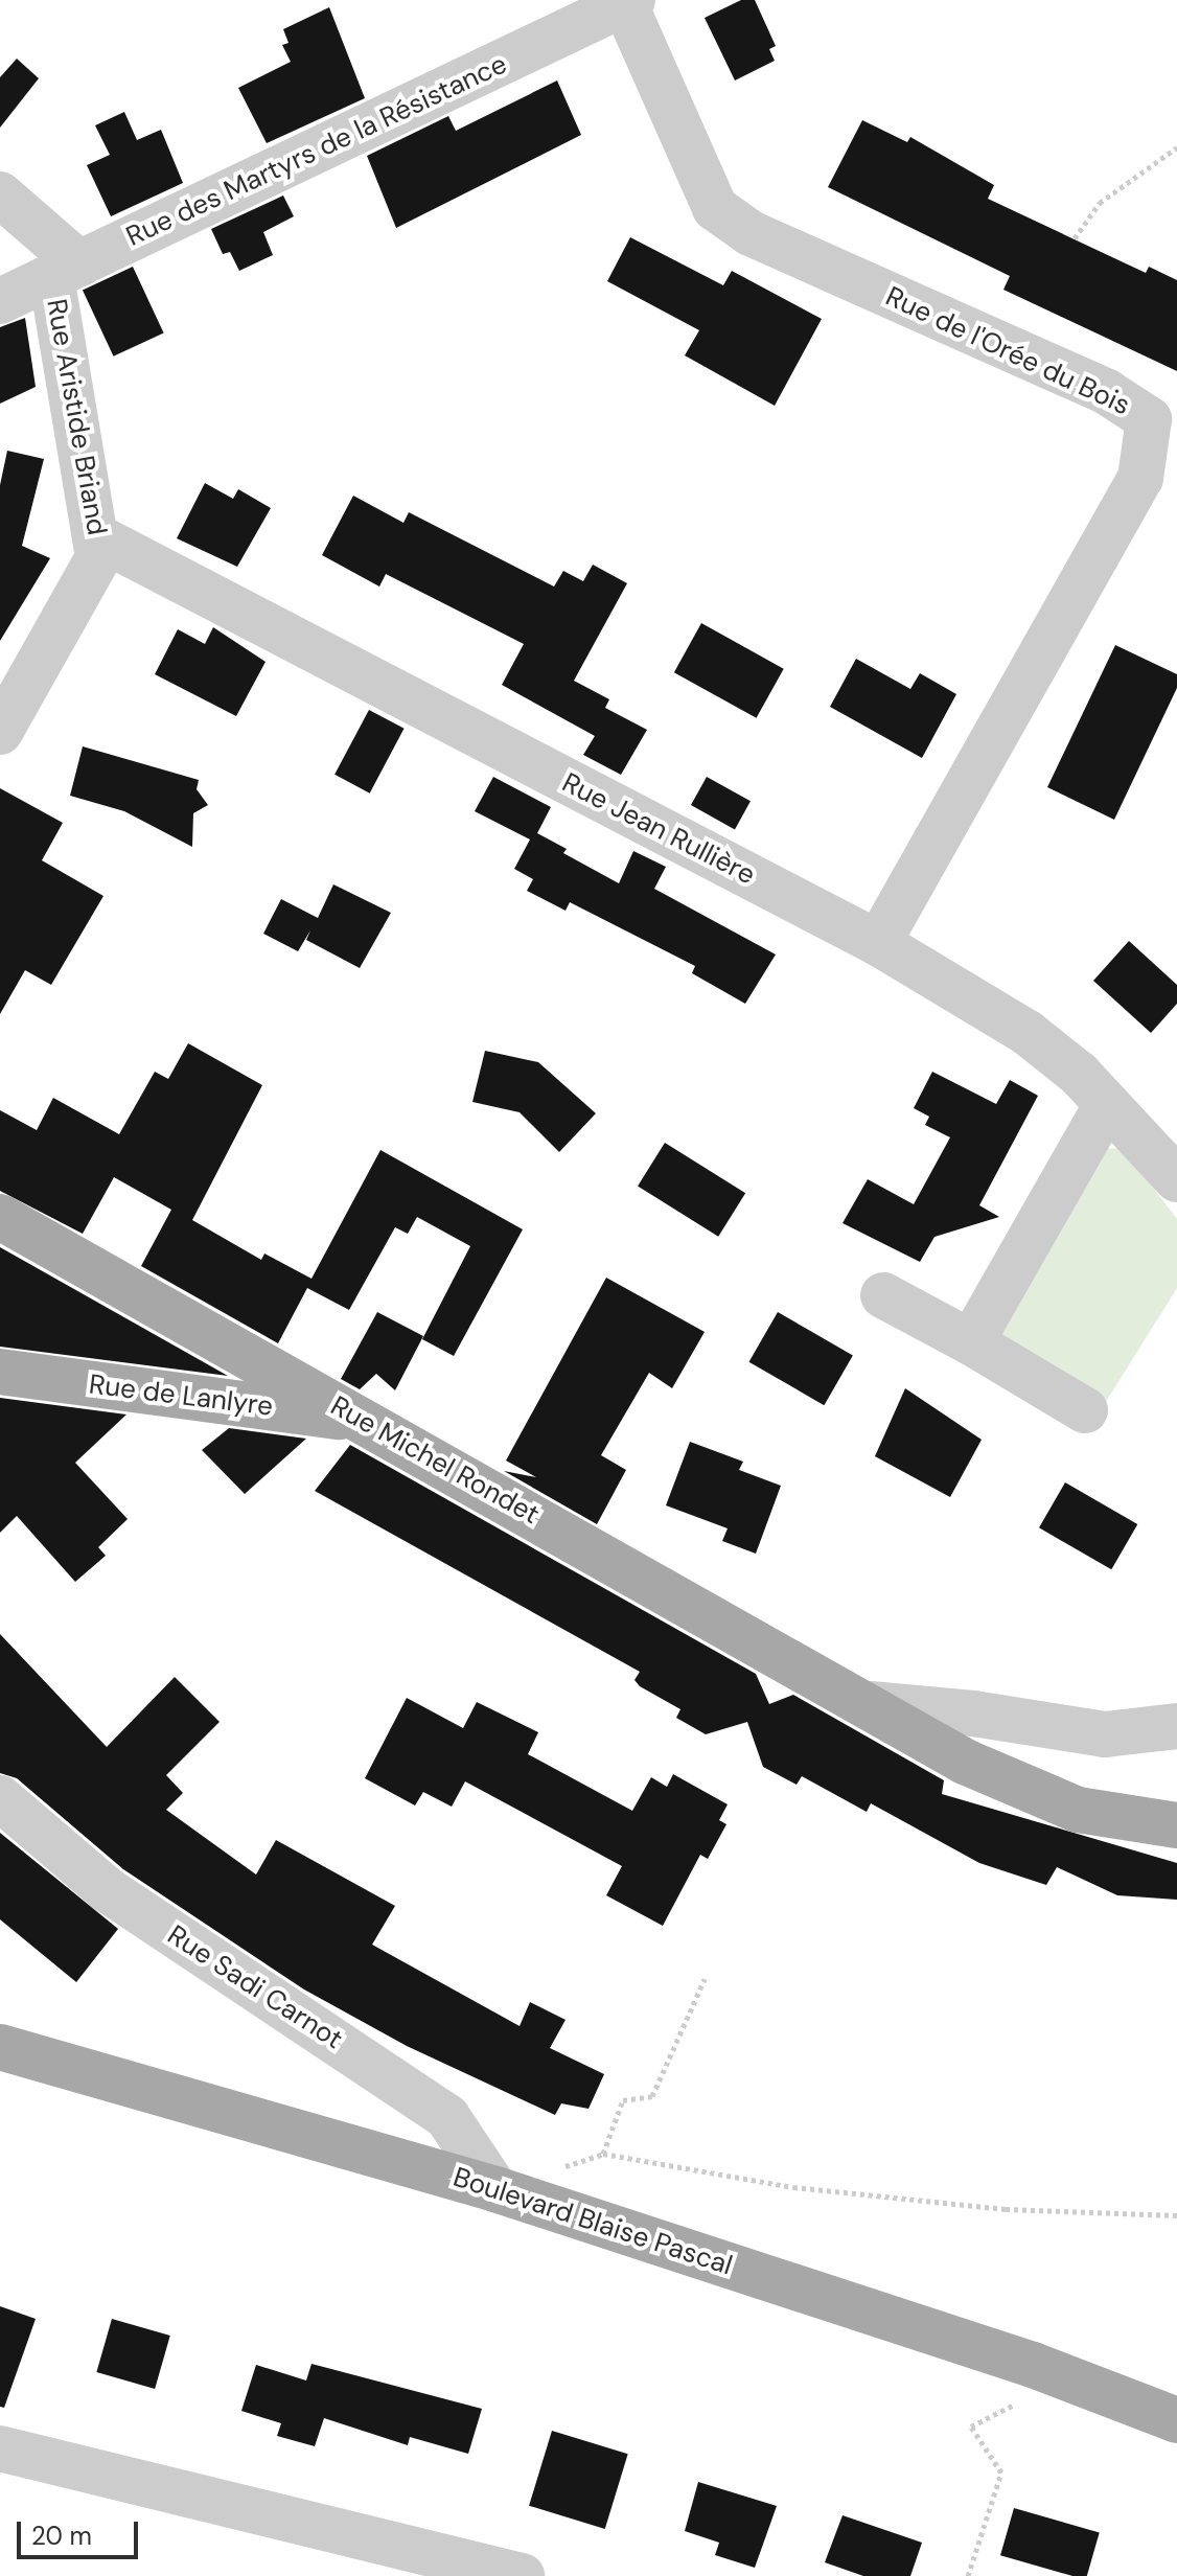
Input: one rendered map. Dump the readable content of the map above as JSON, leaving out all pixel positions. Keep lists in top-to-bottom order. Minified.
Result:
{"streets":{"main road":["Rue de Lanlyre","Rue Michel Rondet","Boulevard Blaise Pascal"],"street":["Rue des Martyrs de la Résistance","Rue de l'Orée du Bois","Rue Aristide Briand","Rue Jean Rullière","Rue Sadi Carnot"]},"crossings":[["Rue des Martyrs de la Résistance","Rue de l'Orée du Bois"],["Rue des Martyrs de la Résistance","Rue Aristide Briand"],["Rue de l'Orée du Bois","Rue Jean Rullière"],["Rue Aristide Briand","Rue Jean Rullière"],["Rue de Lanlyre","Rue Michel Rondet"],["Rue Sadi Carnot","Boulevard Blaise Pascal"]],"scale_bar":"20 m"}
